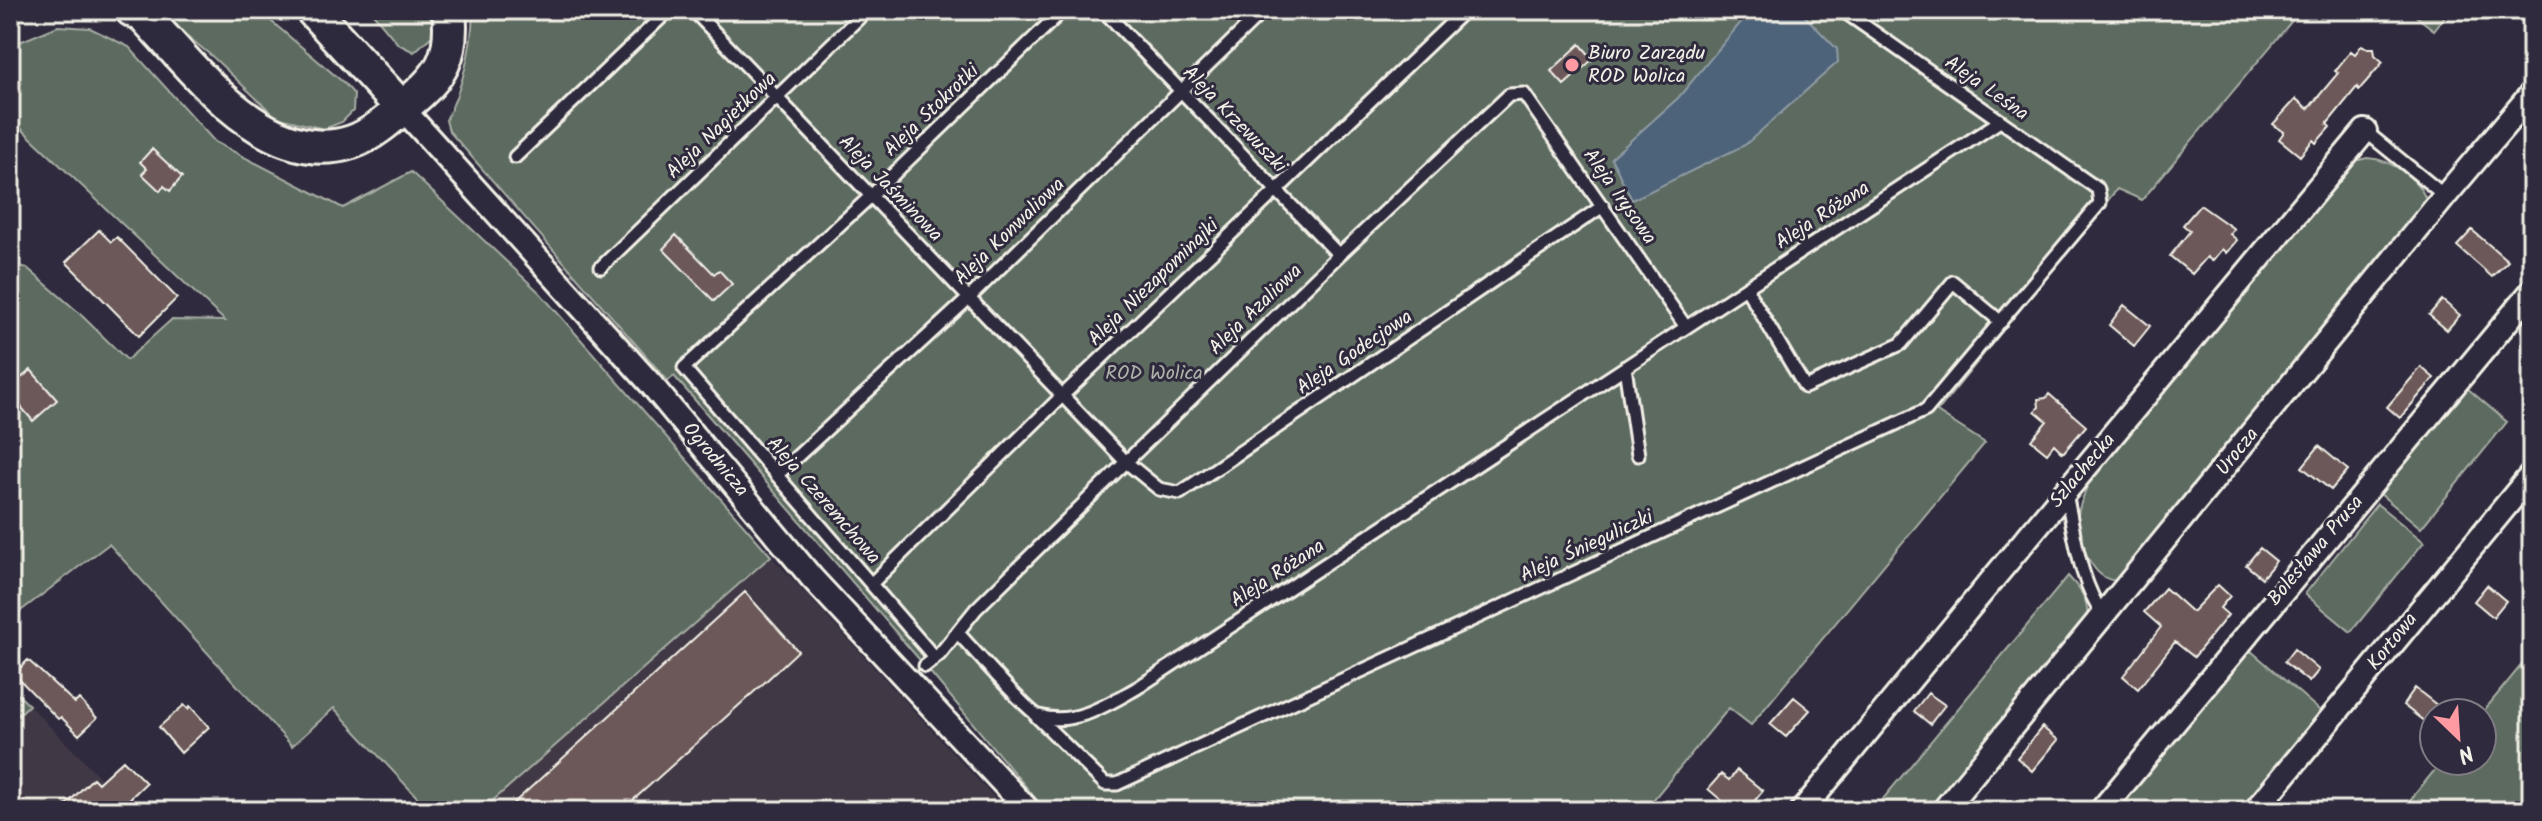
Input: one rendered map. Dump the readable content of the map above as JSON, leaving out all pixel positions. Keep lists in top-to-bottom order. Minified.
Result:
{"streets":{"street":["Urocza","Ogrodnicza","Szlachecka","Bolesława Prusa","Kortowa"],"lane":["Aleja Leśna","Aleja Stokrotki","Aleja Krzewuszki","Aleja Nagietkowa","Aleja Jaśminowa","Aleja Irysowa","Aleja Różana","Aleja Konwaliowa","Aleja Niezapominajki","Aleja Azaliowa","Aleja Godecjowa","Aleja Czeremchowa","Aleja Śnieguliczki"]},"crossings":[["Aleja Leśna","Aleja Różana"],["Aleja Leśna","Aleja Śnieguliczki"],["Aleja Stokrotki","Aleja Jaśminowa"],["Aleja Stokrotki","Aleja Czeremchowa"],["Aleja Krzewuszki","Aleja Konwaliowa"],["Aleja Krzewuszki","Aleja Niezapominajki"],["Aleja Krzewuszki","Aleja Azaliowa"],["Aleja Nagietkowa","Aleja Jaśminowa"],["Aleja Jaśminowa","Aleja Konwaliowa"],["Aleja Jaśminowa","Aleja Niezapominajki"],["Aleja Jaśminowa","Aleja Azaliowa"],["Aleja Jaśminowa","Aleja Godecjowa"],["Aleja Irysowa","Aleja Różana"],["Aleja Irysowa","Aleja Azaliowa"],["Aleja Irysowa","Aleja Godecjowa"],["Aleja Różana","Aleja Śnieguliczki"],["Aleja Konwaliowa","Aleja Czeremchowa"],["Aleja Niezapominajki","Aleja Czeremchowa"],["Aleja Azaliowa","Aleja Godecjowa"],["Aleja Azaliowa","Aleja Czeremchowa"]],"parks":["ROD Wolica"],"places":["Biuro Zarządu ROD Wolica"],"north":"bottom right"}
